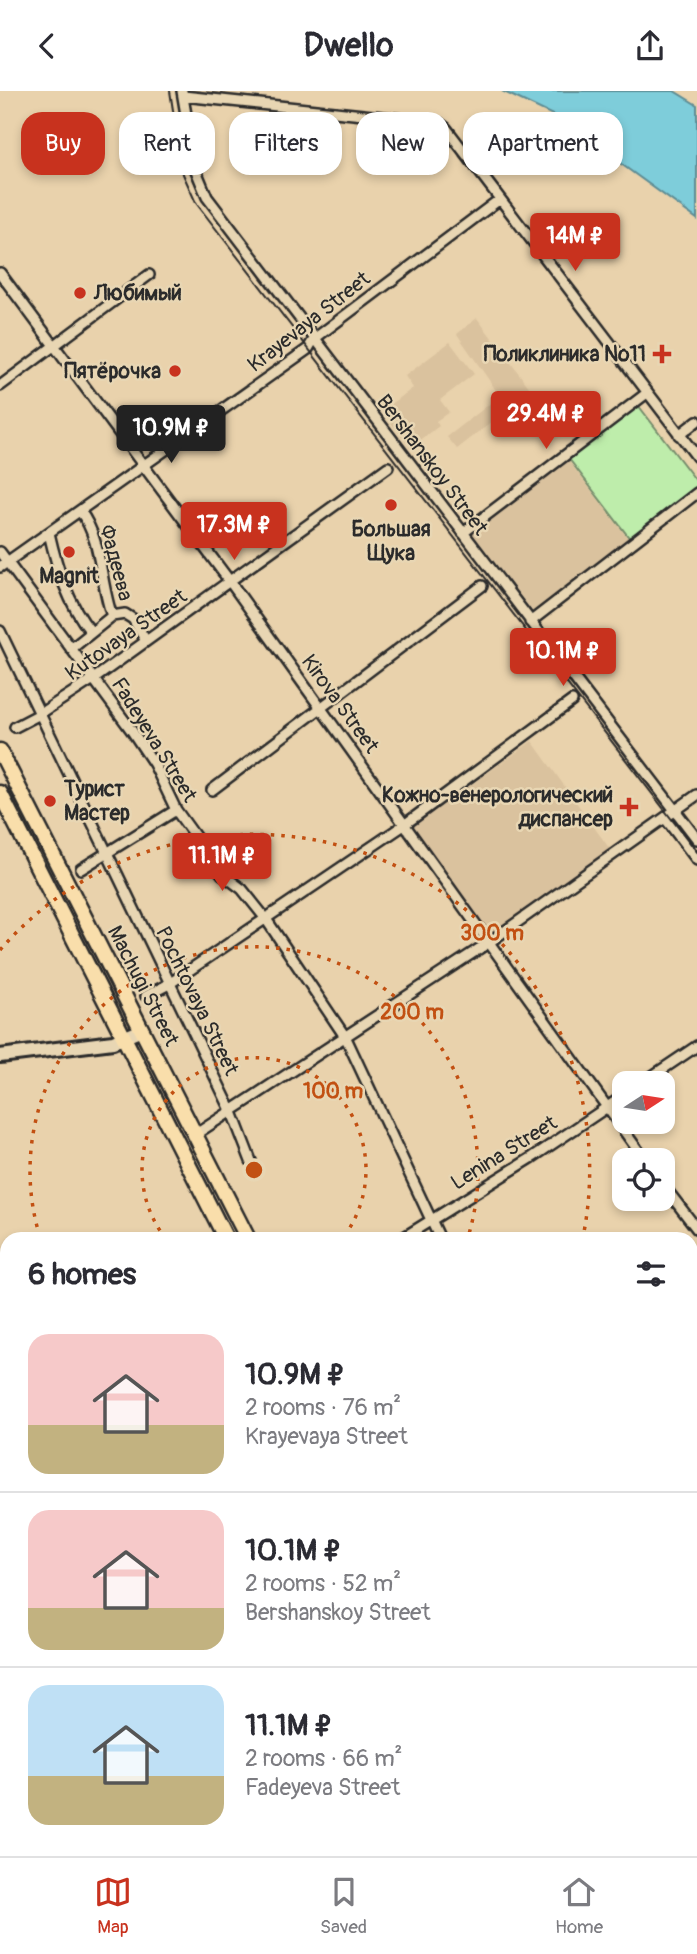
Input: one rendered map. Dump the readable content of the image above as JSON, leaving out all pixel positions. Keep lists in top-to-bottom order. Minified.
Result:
{"streets":{"main road":["Machugi Street"],"street":["Krayevaya Street","Bershanskoy Street","Фадеева","Kutovaya Street","Kirova Street","Fadeyeva Street","Pochtovaya Street","Lenina Street"]},"crossings":[["Krayevaya Street","Bershanskoy Street"],["Krayevaya Street","Фадеева"],["Krayevaya Street","Kirova Street"],["Krayevaya Street","Fadeyeva Street"],["Фадеева","Fadeyeva Street"],["Kutovaya Street","Kirova Street"],["Kutovaya Street","Fadeyeva Street"],["Kutovaya Street","Pochtovaya Street"],["Kirova Street","Lenina Street"],["Fadeyeva Street","Lenina Street"]],"places":{"other":["Любимый","Пятёрочка","Большая Щука","Magnit","Турист Мастер"],"health":["Поликлиника №11","Кожно-венерологический диспансер"]},"north":"right","page":{"header":"Dwello","chip":["Buy","Rent","Filters","New","Apartment"],"price":["14M ₽","29.4M ₽","10.9M ₽","17.3M ₽","10.1M ₽","11.1M ₽"],"heading":"6 homes","list":[{"name":"10.9M ₽","note":"2 rooms · 76 m² · Krayevaya Street"},{"name":"10.1M ₽","note":"2 rooms · 52 m² · Bershanskoy Street"},{"name":"11.1M ₽","note":"2 rooms · 66 m² · Fadeyeva Street"}],"tabs":["Map","Saved","Home"]},"rings":["300 m","200 m","100 m"]}
